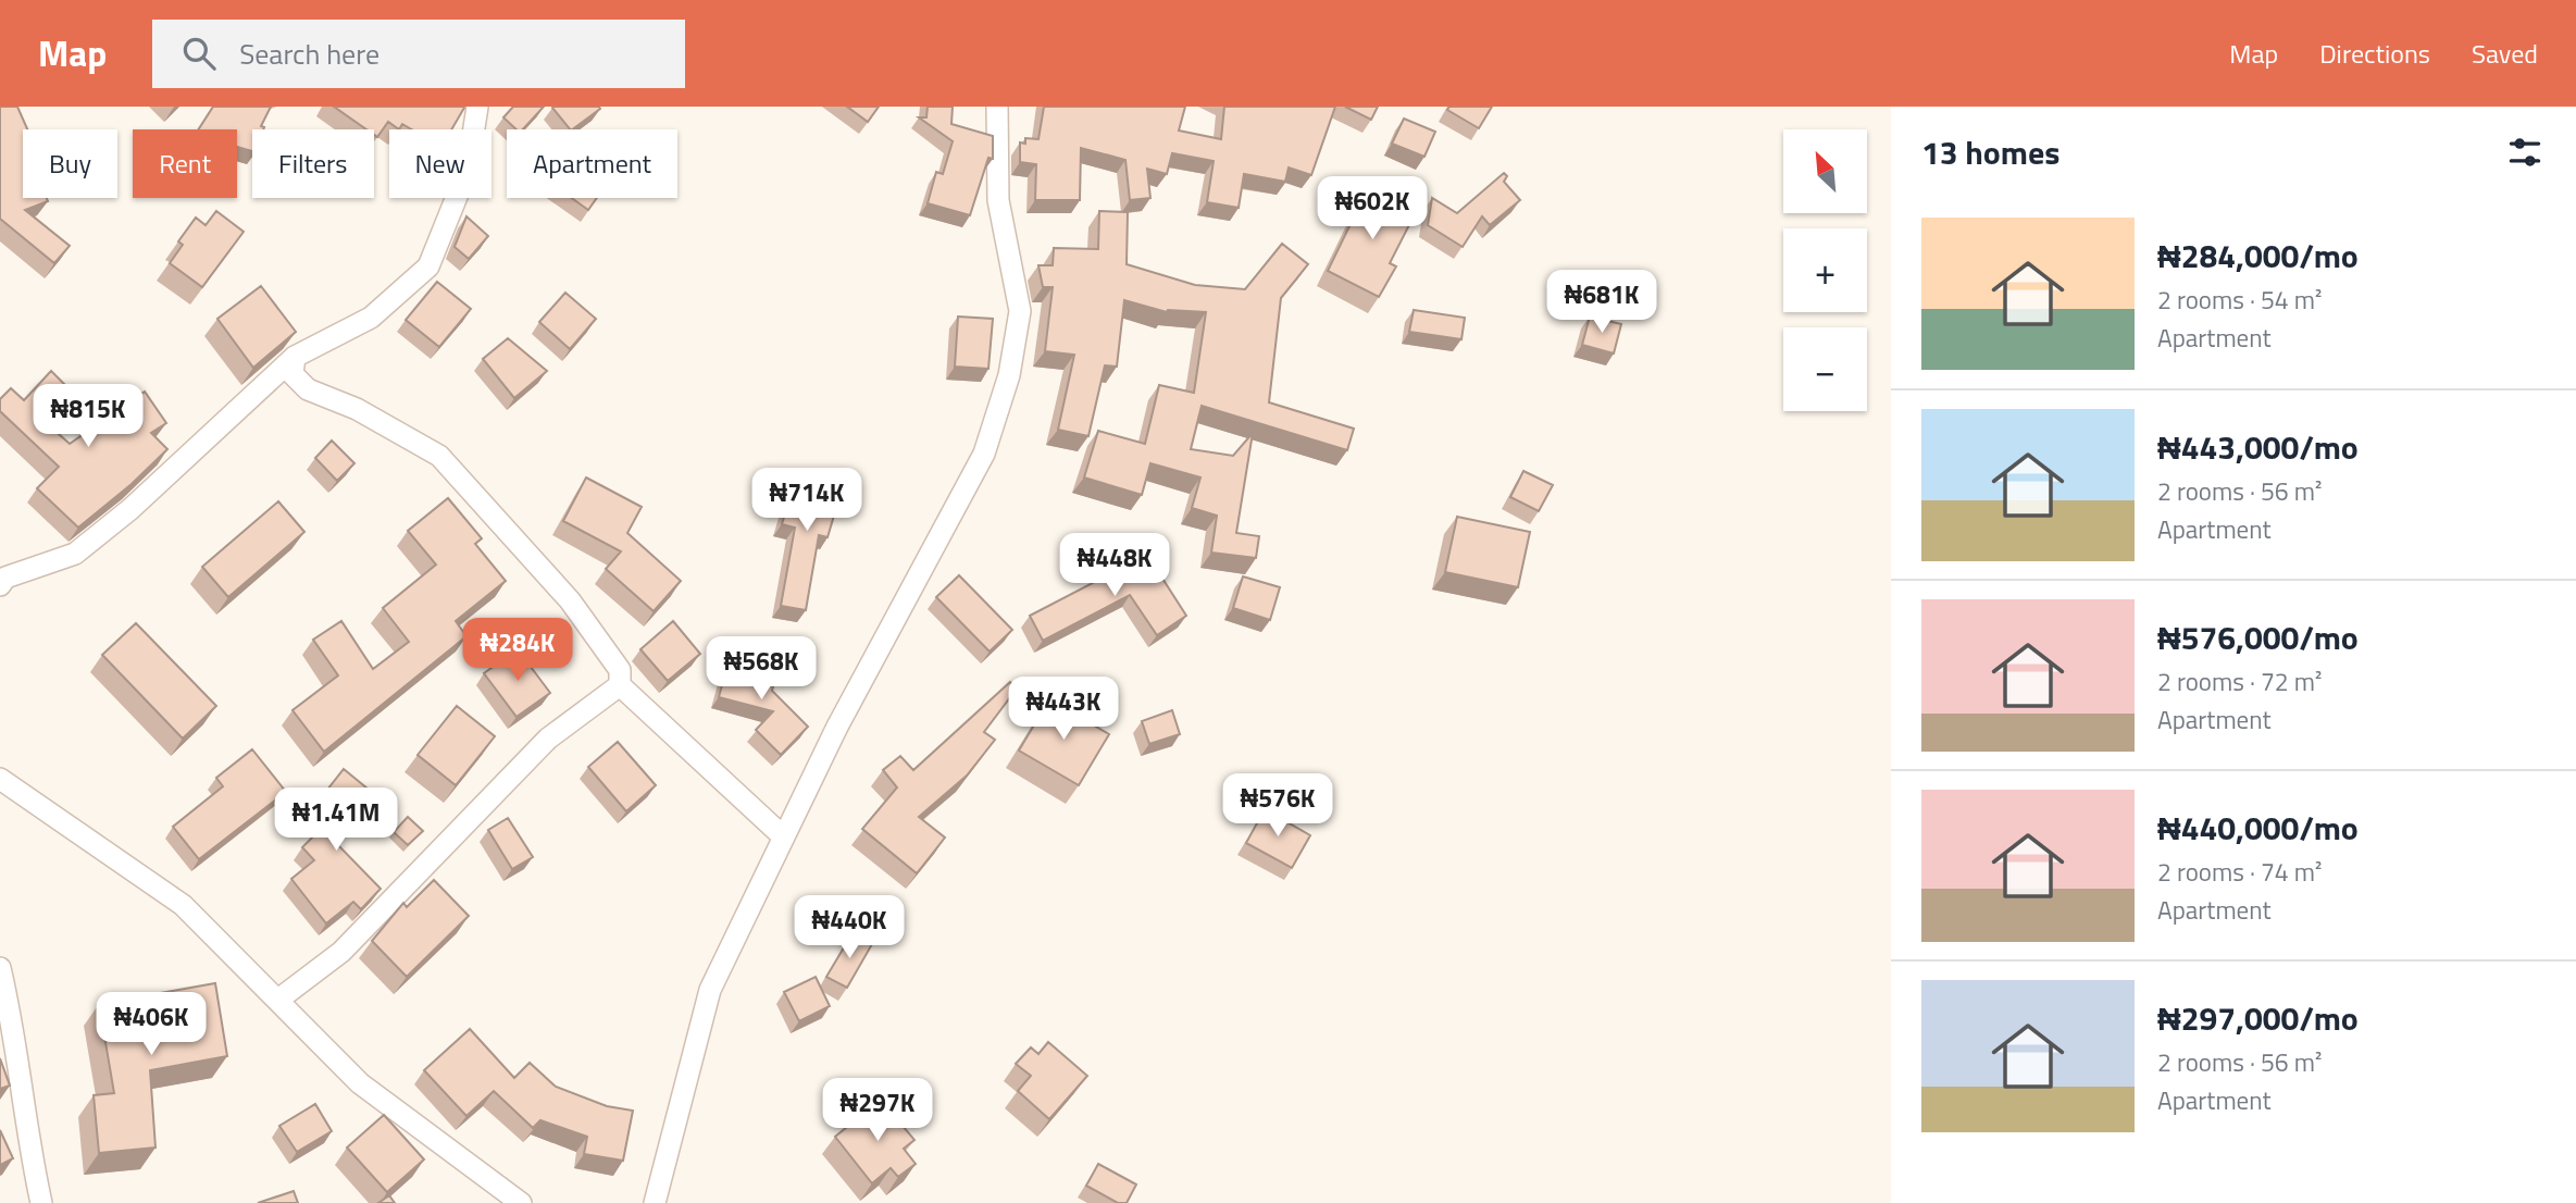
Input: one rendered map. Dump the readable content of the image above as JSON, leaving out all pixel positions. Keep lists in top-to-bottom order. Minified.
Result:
{"north":"top left","page":{"header":"Map","search":"Search here","nav":["Map","Directions","Saved"],"heading":"13 homes","map_buttons":["+","−"],"chip":["Buy","Rent","Filters","New","Apartment"],"price":["₦602K","₦681K","₦815K","₦714K","₦448K","₦284K","₦568K","₦443K","₦576K","₦1.41M","₦440K","₦406K","₦297K"],"list":[{"name":"₦284,000/mo","note":"2 rooms · 54 m² · Apartment"},{"name":"₦443,000/mo","note":"2 rooms · 56 m² · Apartment"},{"name":"₦576,000/mo","note":"2 rooms · 72 m² · Apartment"},{"name":"₦440,000/mo","note":"2 rooms · 74 m² · Apartment"},{"name":"₦297,000/mo","note":"2 rooms · 56 m² · Apartment"}]}}
